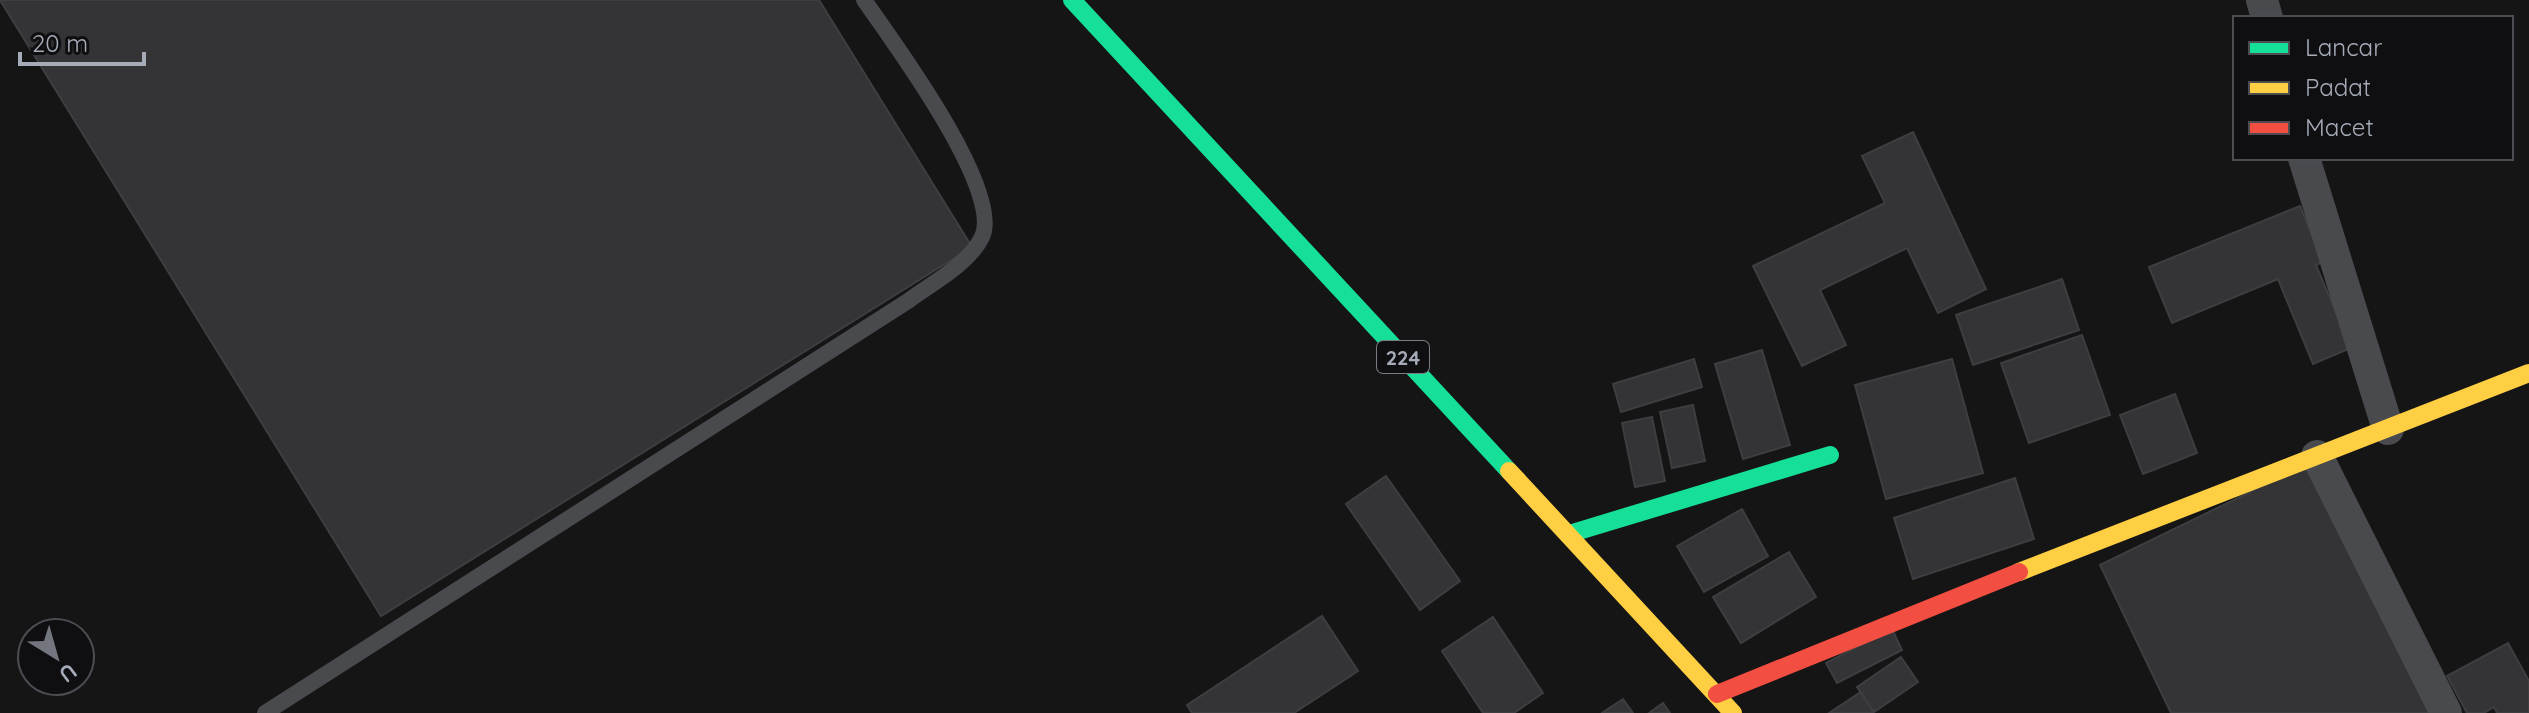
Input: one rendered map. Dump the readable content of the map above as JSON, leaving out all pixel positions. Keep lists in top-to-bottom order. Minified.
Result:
{"streets":{"street":["224"]},"legend":["Lancar","Padat","Macet"],"scale_bar":"20 m","north":"bottom right"}
